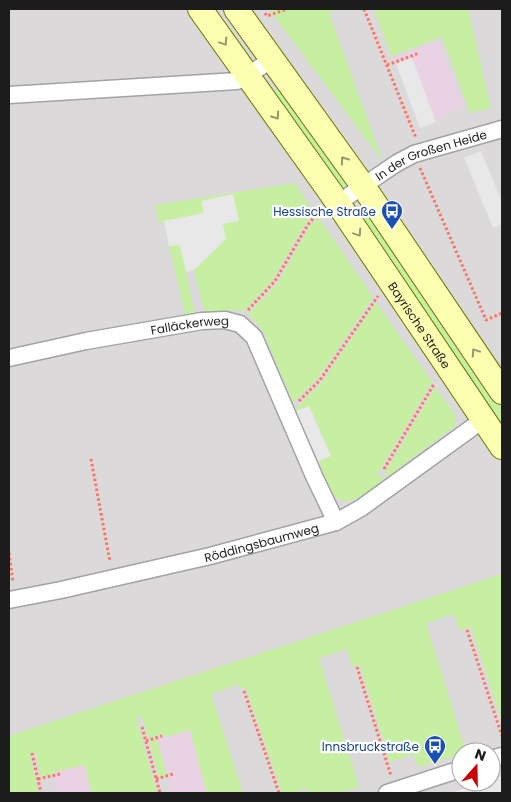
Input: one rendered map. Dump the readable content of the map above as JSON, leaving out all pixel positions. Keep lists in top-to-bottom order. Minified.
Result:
{"streets":{"street":["In der Großen Heide","Bayrische Straße","Falläckerweg","Röddingsbaumweg"]},"crossings":[["Bayrische Straße","Röddingsbaumweg"],["Falläckerweg","Röddingsbaumweg"]],"places":{"bus stop":["Hessische Straße","Innsbruckstraße"]},"north":"top"}
